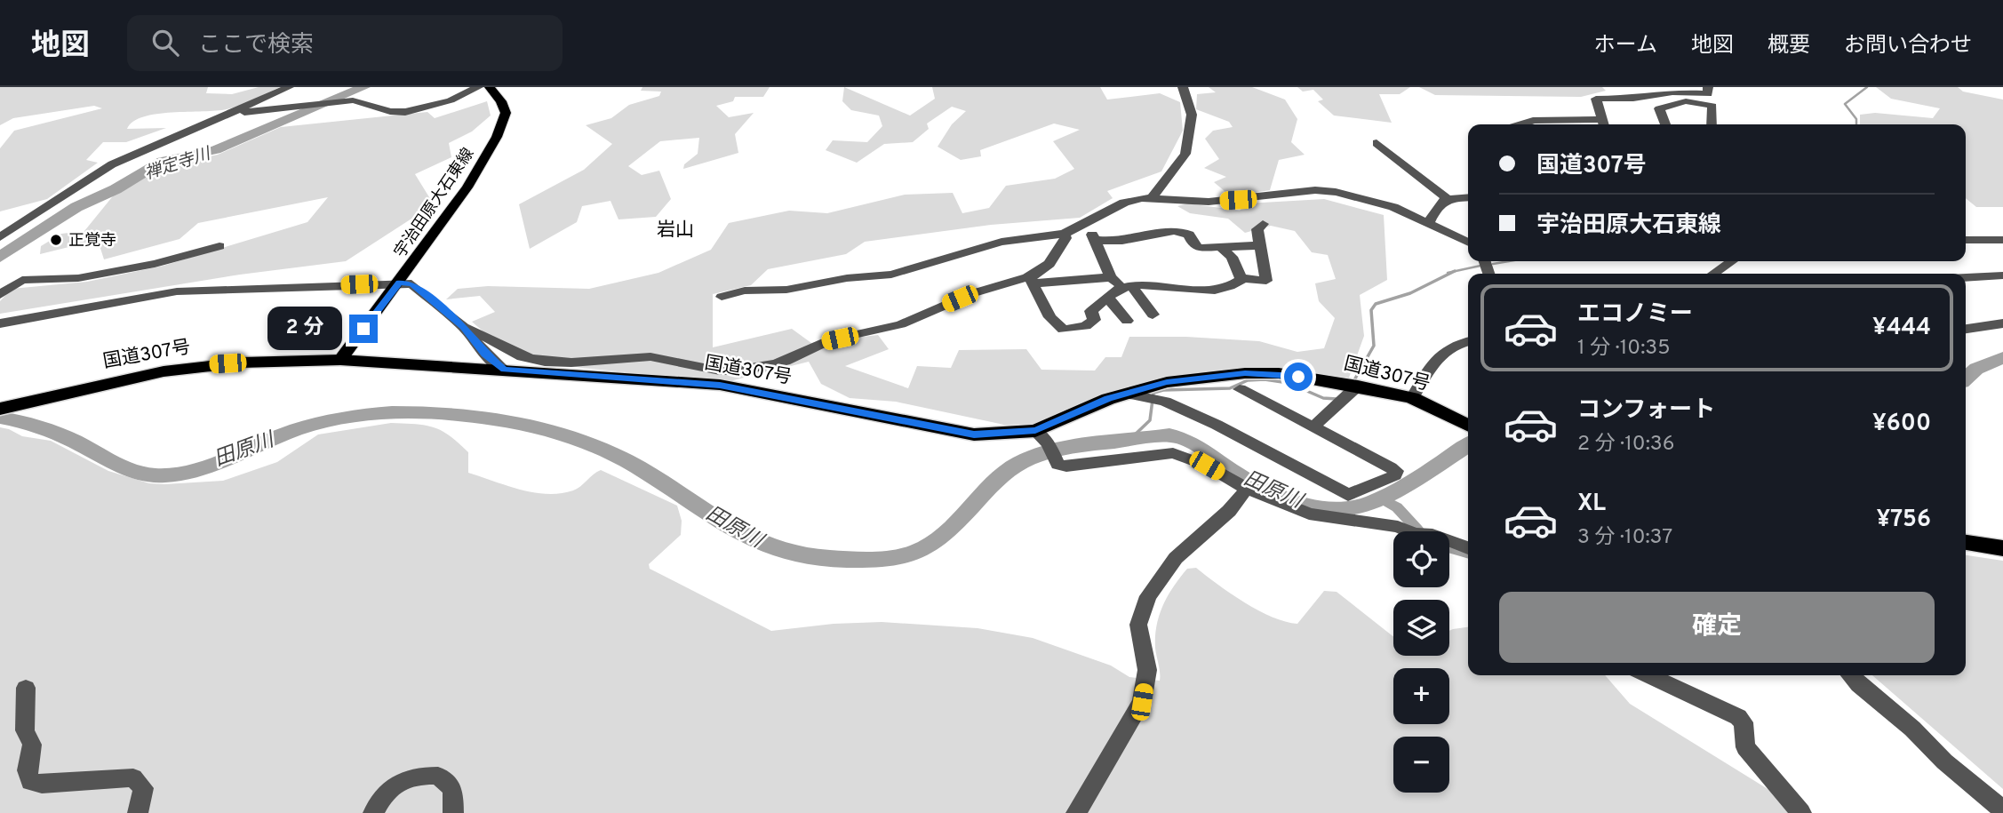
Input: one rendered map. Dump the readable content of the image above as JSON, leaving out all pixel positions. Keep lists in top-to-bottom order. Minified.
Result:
{"streets":{"highway":["国道307号"],"main road":["宇治田原大石東線"]},"crossings":[["宇治田原大石東線","国道307号"]],"districts":["岩山"],"water":["禅定寺川","田原川"],"places":["正覚寺"],"page":{"header":"地図","search":"ここで検索","nav":["ホーム","地図","概要","お問い合わせ"],"banner":["国道307号","宇治田原大石東線"],"list":[{"name":"エコノミー","note":"1 分 · 10:35","value":"¥444"},{"name":"コンフォート","note":"2 分 · 10:36","value":"¥600"},{"name":"XL","note":"3 分 · 10:37","value":"¥756"}],"bubble":"2 分","map_buttons":["+","−"],"buttons":"確定"}}
